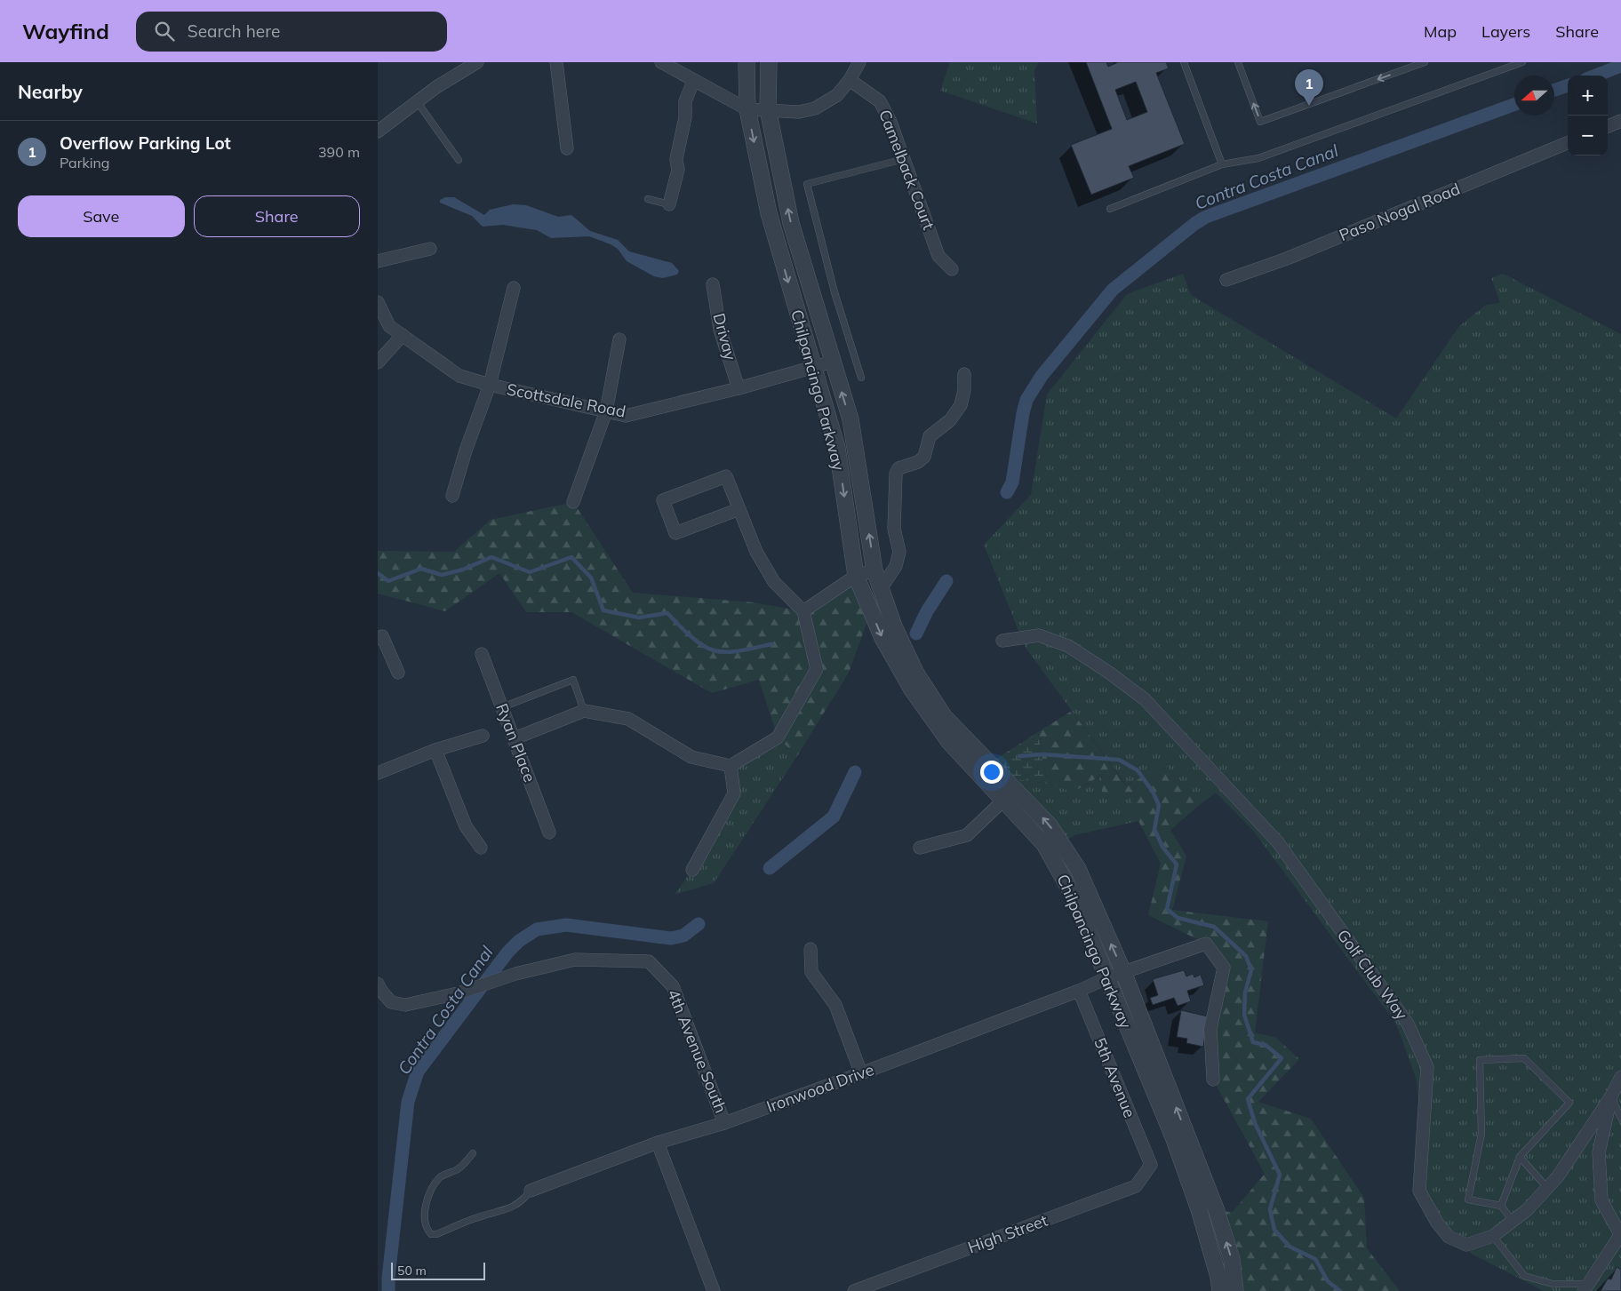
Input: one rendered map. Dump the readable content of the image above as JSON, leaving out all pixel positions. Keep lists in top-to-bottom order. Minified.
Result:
{"streets":{"street":["Camelback Court","Paso Nogal Road","Drivay","Chilpancingo Parkway","Scottsdale Road","Ryan Place","Golf Club Way","4th Avenue South","5th Avenue","Ironwood Drive","High Street"]},"crossings":[["Drivay","Scottsdale Road"],["Chilpancingo Parkway","Scottsdale Road"],["Chilpancingo Parkway","Ironwood Drive"],["4th Avenue South","Ironwood Drive"],["5th Avenue","Ironwood Drive"],["5th Avenue","High Street"]],"water":["Contra Costa Canal"],"scale_bar":"50 m","north":"left","page":{"header":"Wayfind","search":"Search here","nav":["Map","Layers","Share"],"heading":"Nearby","pins":"1","map_buttons":["+","−"],"list":[{"mark":"1","name":"Overflow Parking Lot","note":"Parking","value":"390 m"}],"buttons":["Save","Share"],"scale":"50 m"}}
